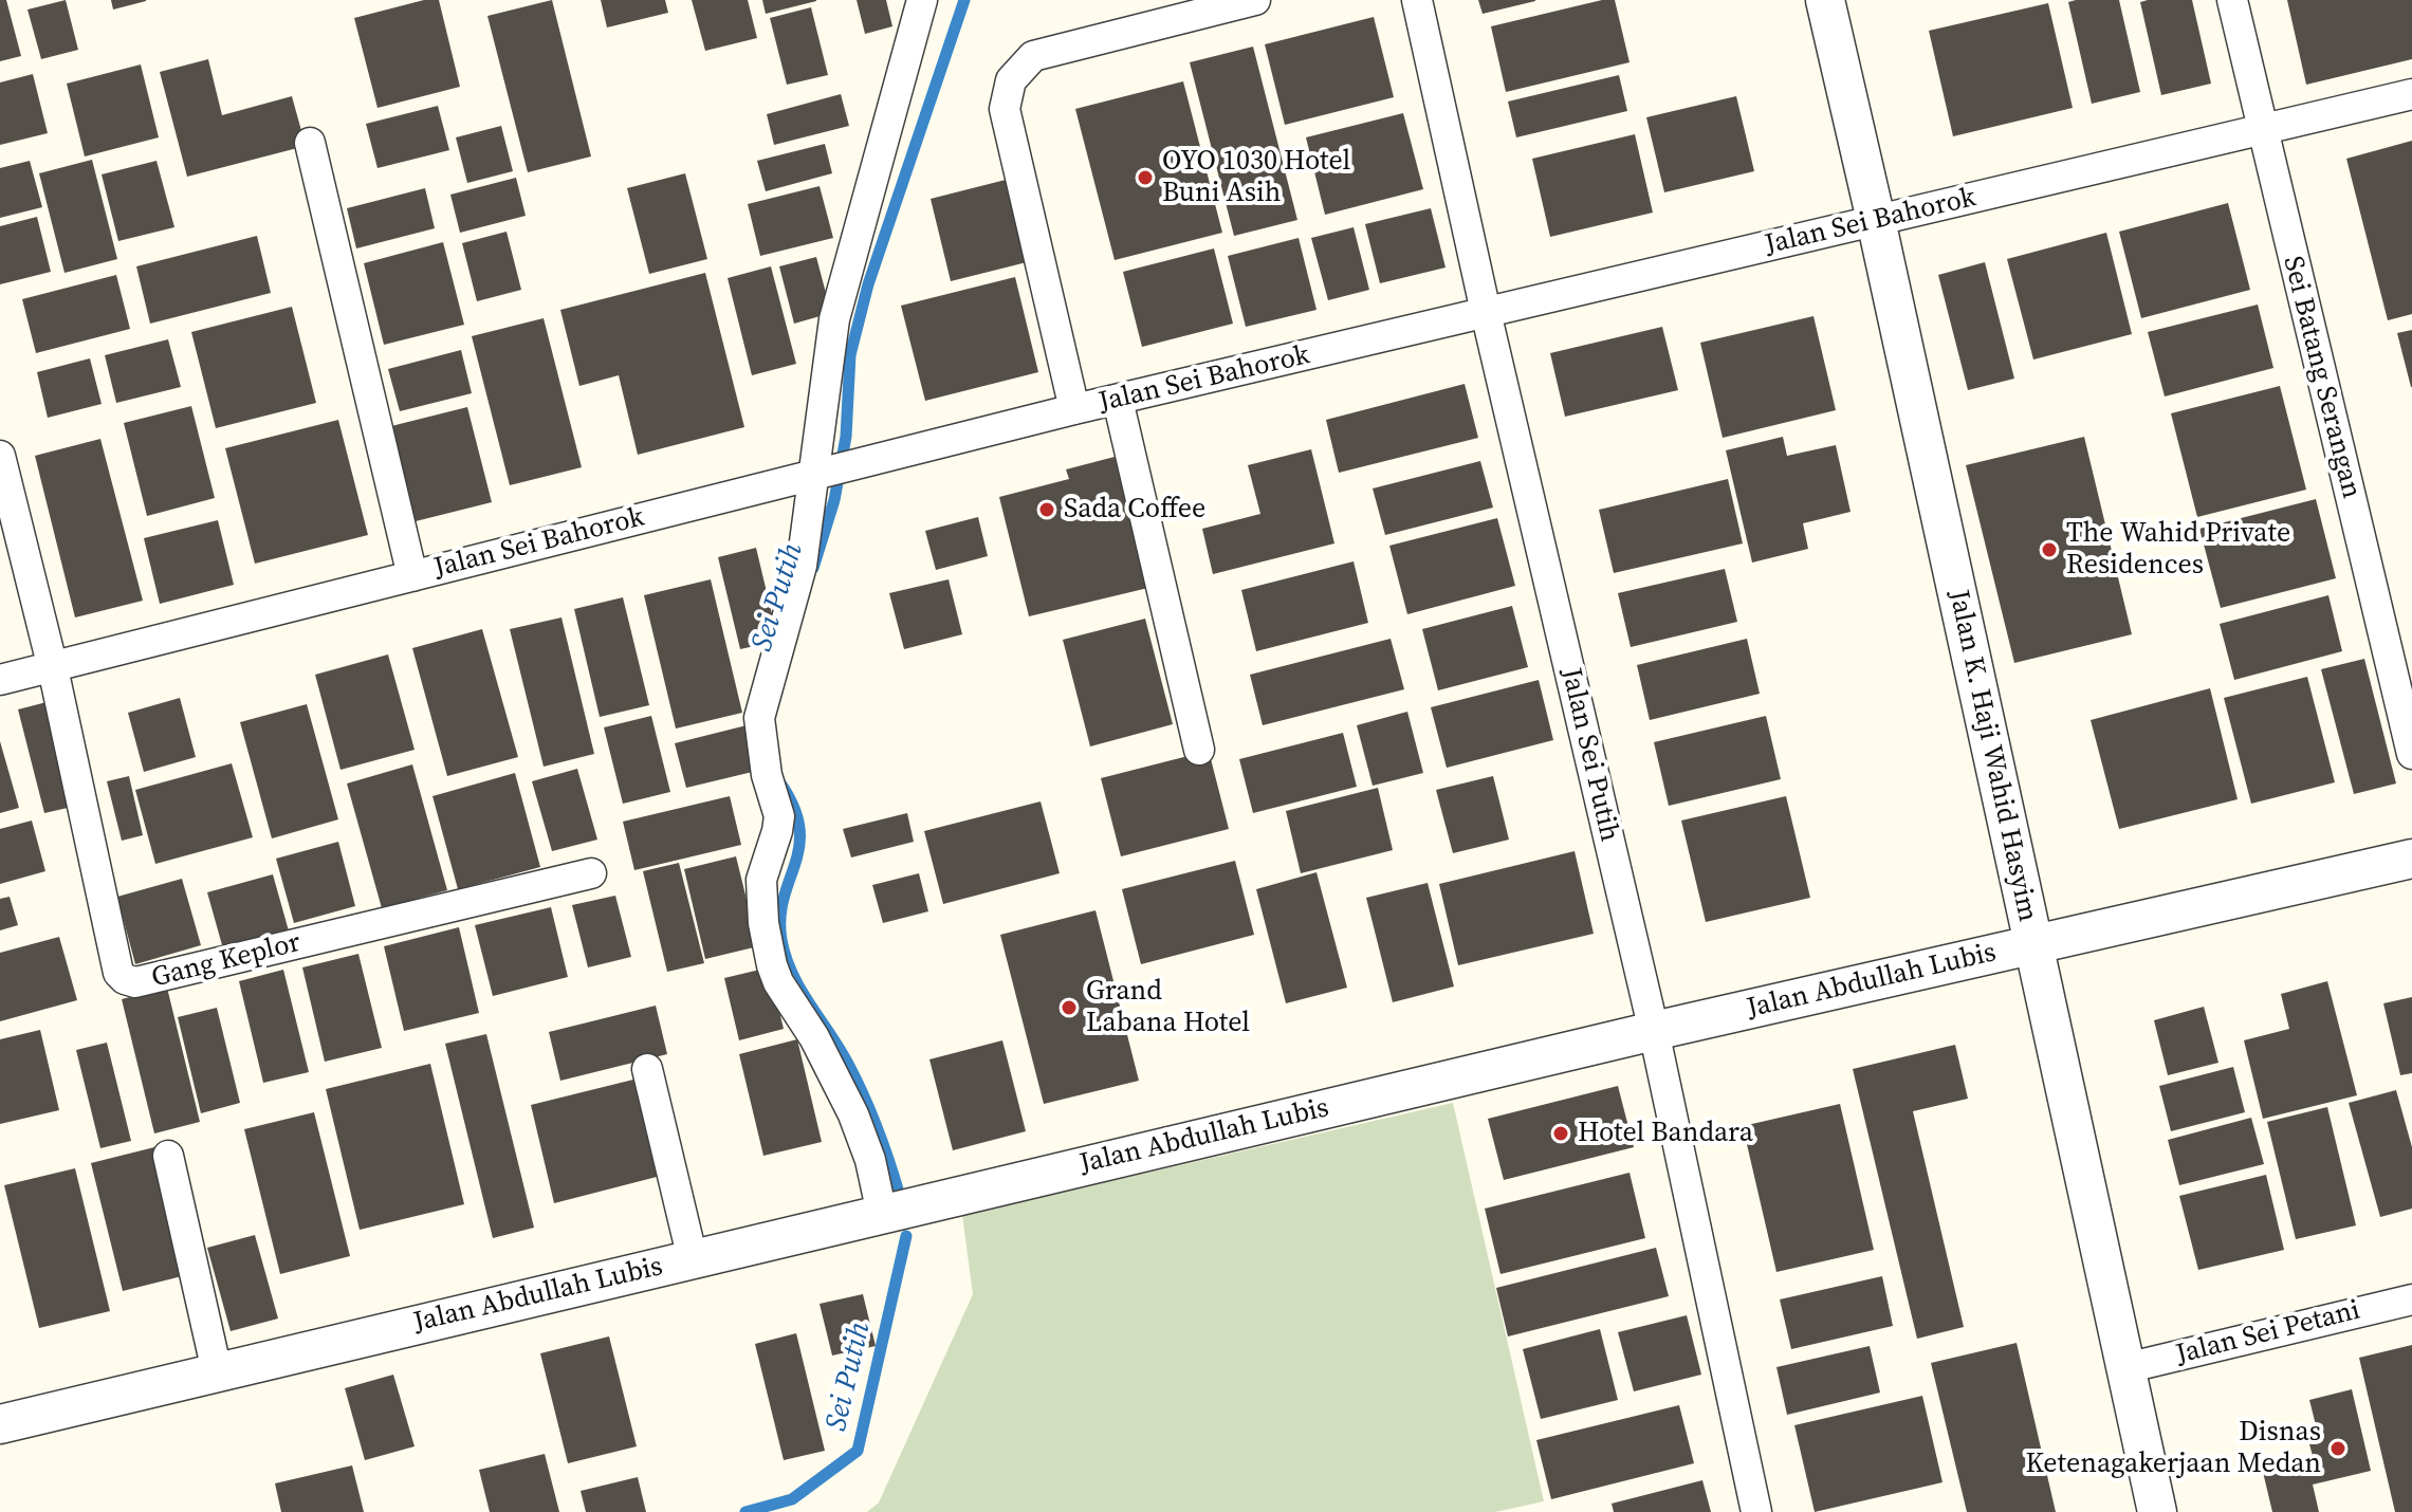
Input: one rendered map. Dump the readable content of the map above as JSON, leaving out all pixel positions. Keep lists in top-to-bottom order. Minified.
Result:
{"streets":{"street":["Jalan Sei Bahorok","Sei Batang Serangan","Jalan Sei Putih","Jalan K. Haji Wahid Hasyim","Gang Keplor","Jalan Abdullah Lubis","Jalan Sei Petani"]},"crossings":[["Jalan Sei Bahorok","Sei Batang Serangan"],["Jalan Sei Bahorok","Jalan Sei Putih"],["Jalan Sei Bahorok","Jalan K. Haji Wahid Hasyim"],["Jalan Sei Bahorok","Gang Keplor"],["Jalan Sei Putih","Jalan Abdullah Lubis"],["Jalan K. Haji Wahid Hasyim","Jalan Abdullah Lubis"],["Jalan K. Haji Wahid Hasyim","Jalan Sei Petani"]],"water":["Sei Putih"],"places":["OYO 1030 Hotel Buni Asih","Sada Coffee","The Wahid Private Residences","Grand Labana Hotel","Hotel Bandara","Disnas Ketenagakerjaan Medan"]}
